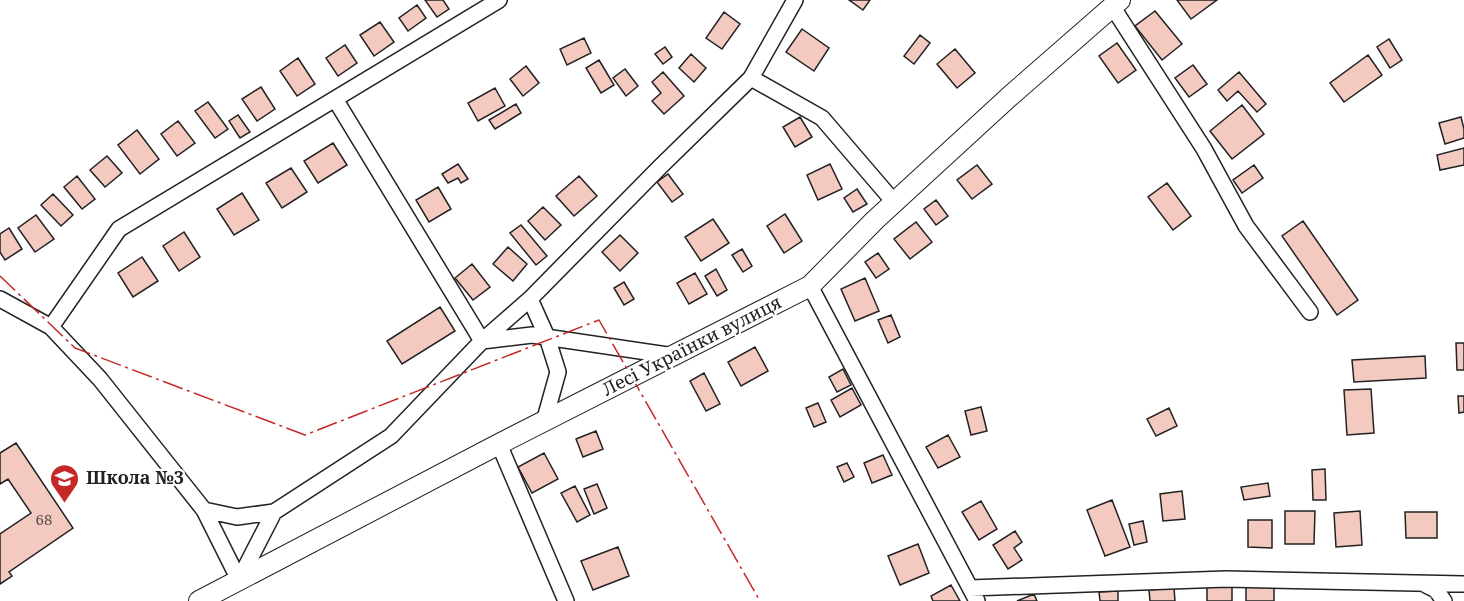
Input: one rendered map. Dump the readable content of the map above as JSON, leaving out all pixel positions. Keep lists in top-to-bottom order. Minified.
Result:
{"streets":{"street":["Лесі Українки вулиця"]},"places":{"school or university":["Школа №3"]},"house_numbers":["68"]}
